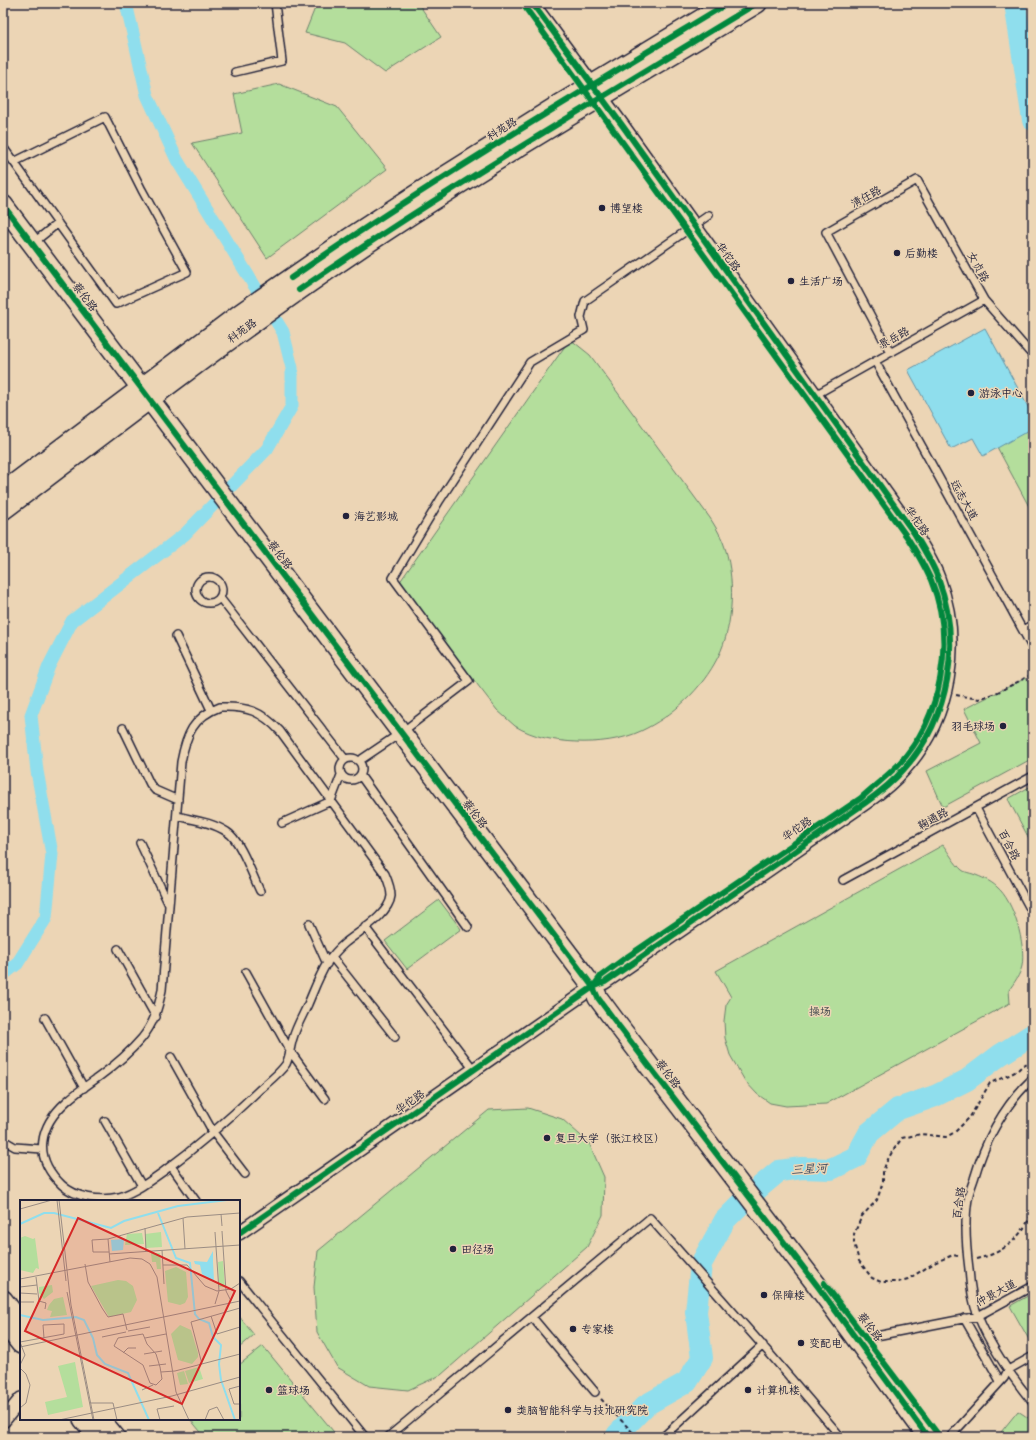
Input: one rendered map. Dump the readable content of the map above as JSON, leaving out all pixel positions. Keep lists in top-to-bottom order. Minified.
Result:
{"streets":{"street":["科苑路","华佗路","蔡伦路"],"lane":["清任路","女贞路","景岳路","远志大道","鞠通路","百合路","仲景大道"]},"crossings":[["科苑路","华佗路"],["科苑路","蔡伦路"],["清任路","女贞路"],["清任路","景岳路"],["华佗路","蔡伦路"],["华佗路","景岳路"],["女贞路","景岳路"],["蔡伦路","仲景大道"],["景岳路","远志大道"],["鞠通路","百合路"],["百合路","仲景大道"]],"water":["三星河"],"parks":["操场"],"places":["博望楼","后勤楼","生活广场","游泳中心","海艺影城","羽毛球场","复旦大学（张江校区）","田径场","保障楼","专家楼","变配电","篮球场","计算机楼","类脑智能科学与技术研究院"]}
